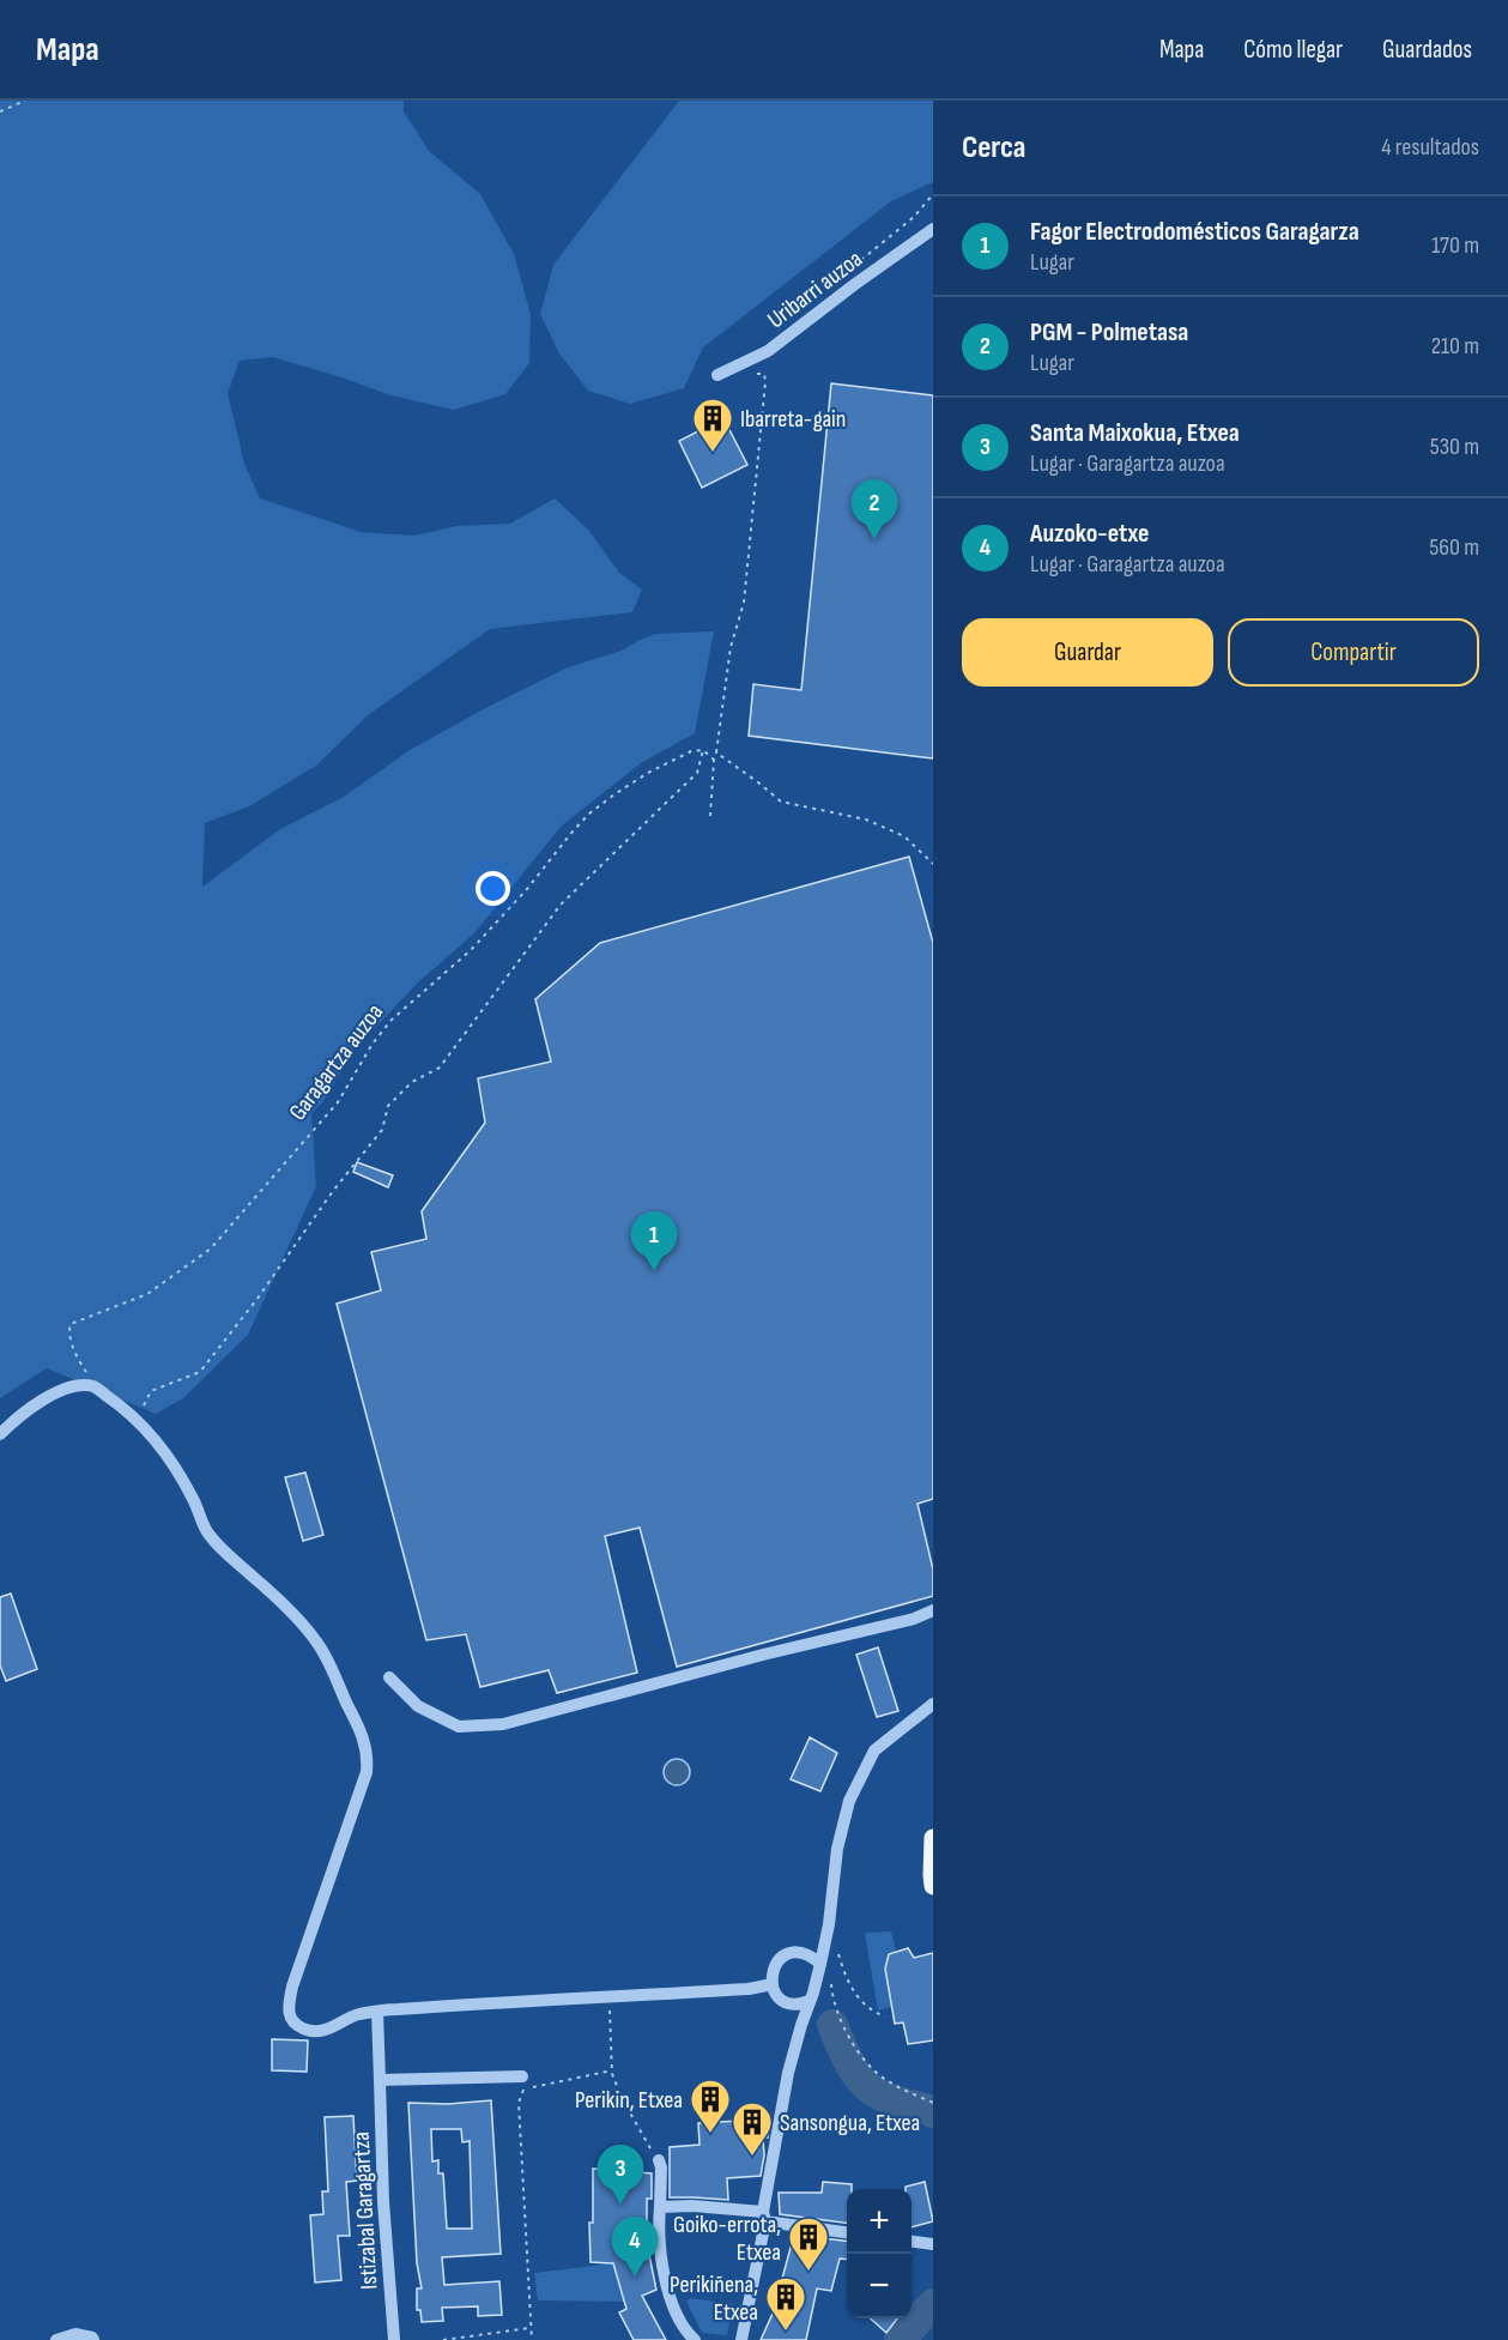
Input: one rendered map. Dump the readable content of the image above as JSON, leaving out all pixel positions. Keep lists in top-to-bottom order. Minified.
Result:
{"streets":{"street":["Uribarri auzoa","Istizabal Garagartza"],"path":["Garagartza auzoa"]},"places":{"building":["Ibarreta-gain","Perikin, Etxea","Sansongua, Etxea","Goiko-errota, Etxea","Perikiñena, Etxea"]},"page":{"header":"Mapa","nav":["Mapa","Cómo llegar","Guardados"],"heading":["Cerca","4 resultados"],"list":[{"mark":"1","name":"Fagor Electrodomésticos Garagarza","note":"Lugar","value":"170 m"},{"mark":"2","name":"PGM - Polmetasa","note":"Lugar","value":"210 m"},{"mark":"3","name":"Santa Maixokua, Etxea","note":"Lugar · Garagartza auzoa","value":"530 m"},{"mark":"4","name":"Auzoko-etxe","note":"Lugar · Garagartza auzoa","value":"560 m"}],"pins":["2","1","3","4"],"buttons":["Guardar","Compartir"],"map_buttons":["+","−"]}}
